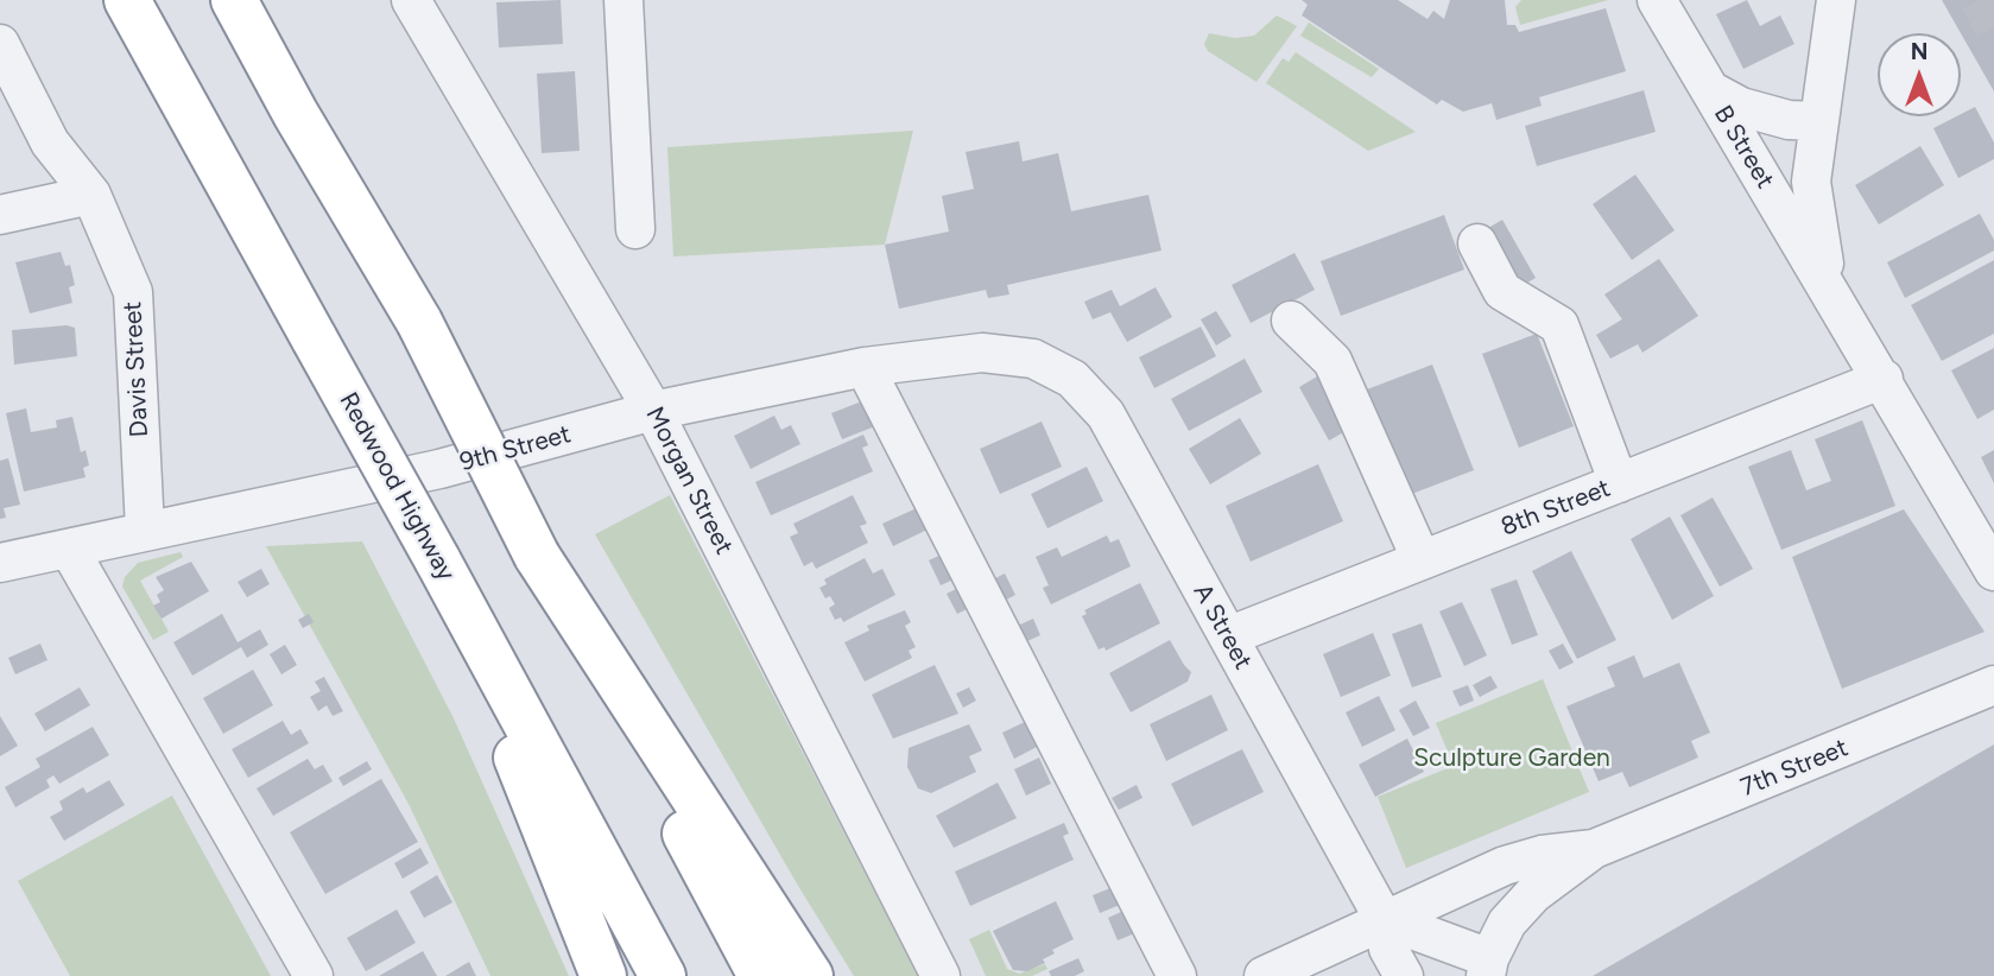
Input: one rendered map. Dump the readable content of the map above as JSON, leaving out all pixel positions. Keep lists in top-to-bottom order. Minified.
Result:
{"streets":{"highway":["Redwood Highway"],"street":["B Street","Davis Street","9th Street","Morgan Street","8th Street","A Street","7th Street"]},"crossings":[["B Street","8th Street"],["Davis Street","9th Street"],["9th Street","Morgan Street"],["9th Street","A Street"],["8th Street","A Street"],["A Street","7th Street"]],"parks":["Sculpture Garden"],"north":"top"}
